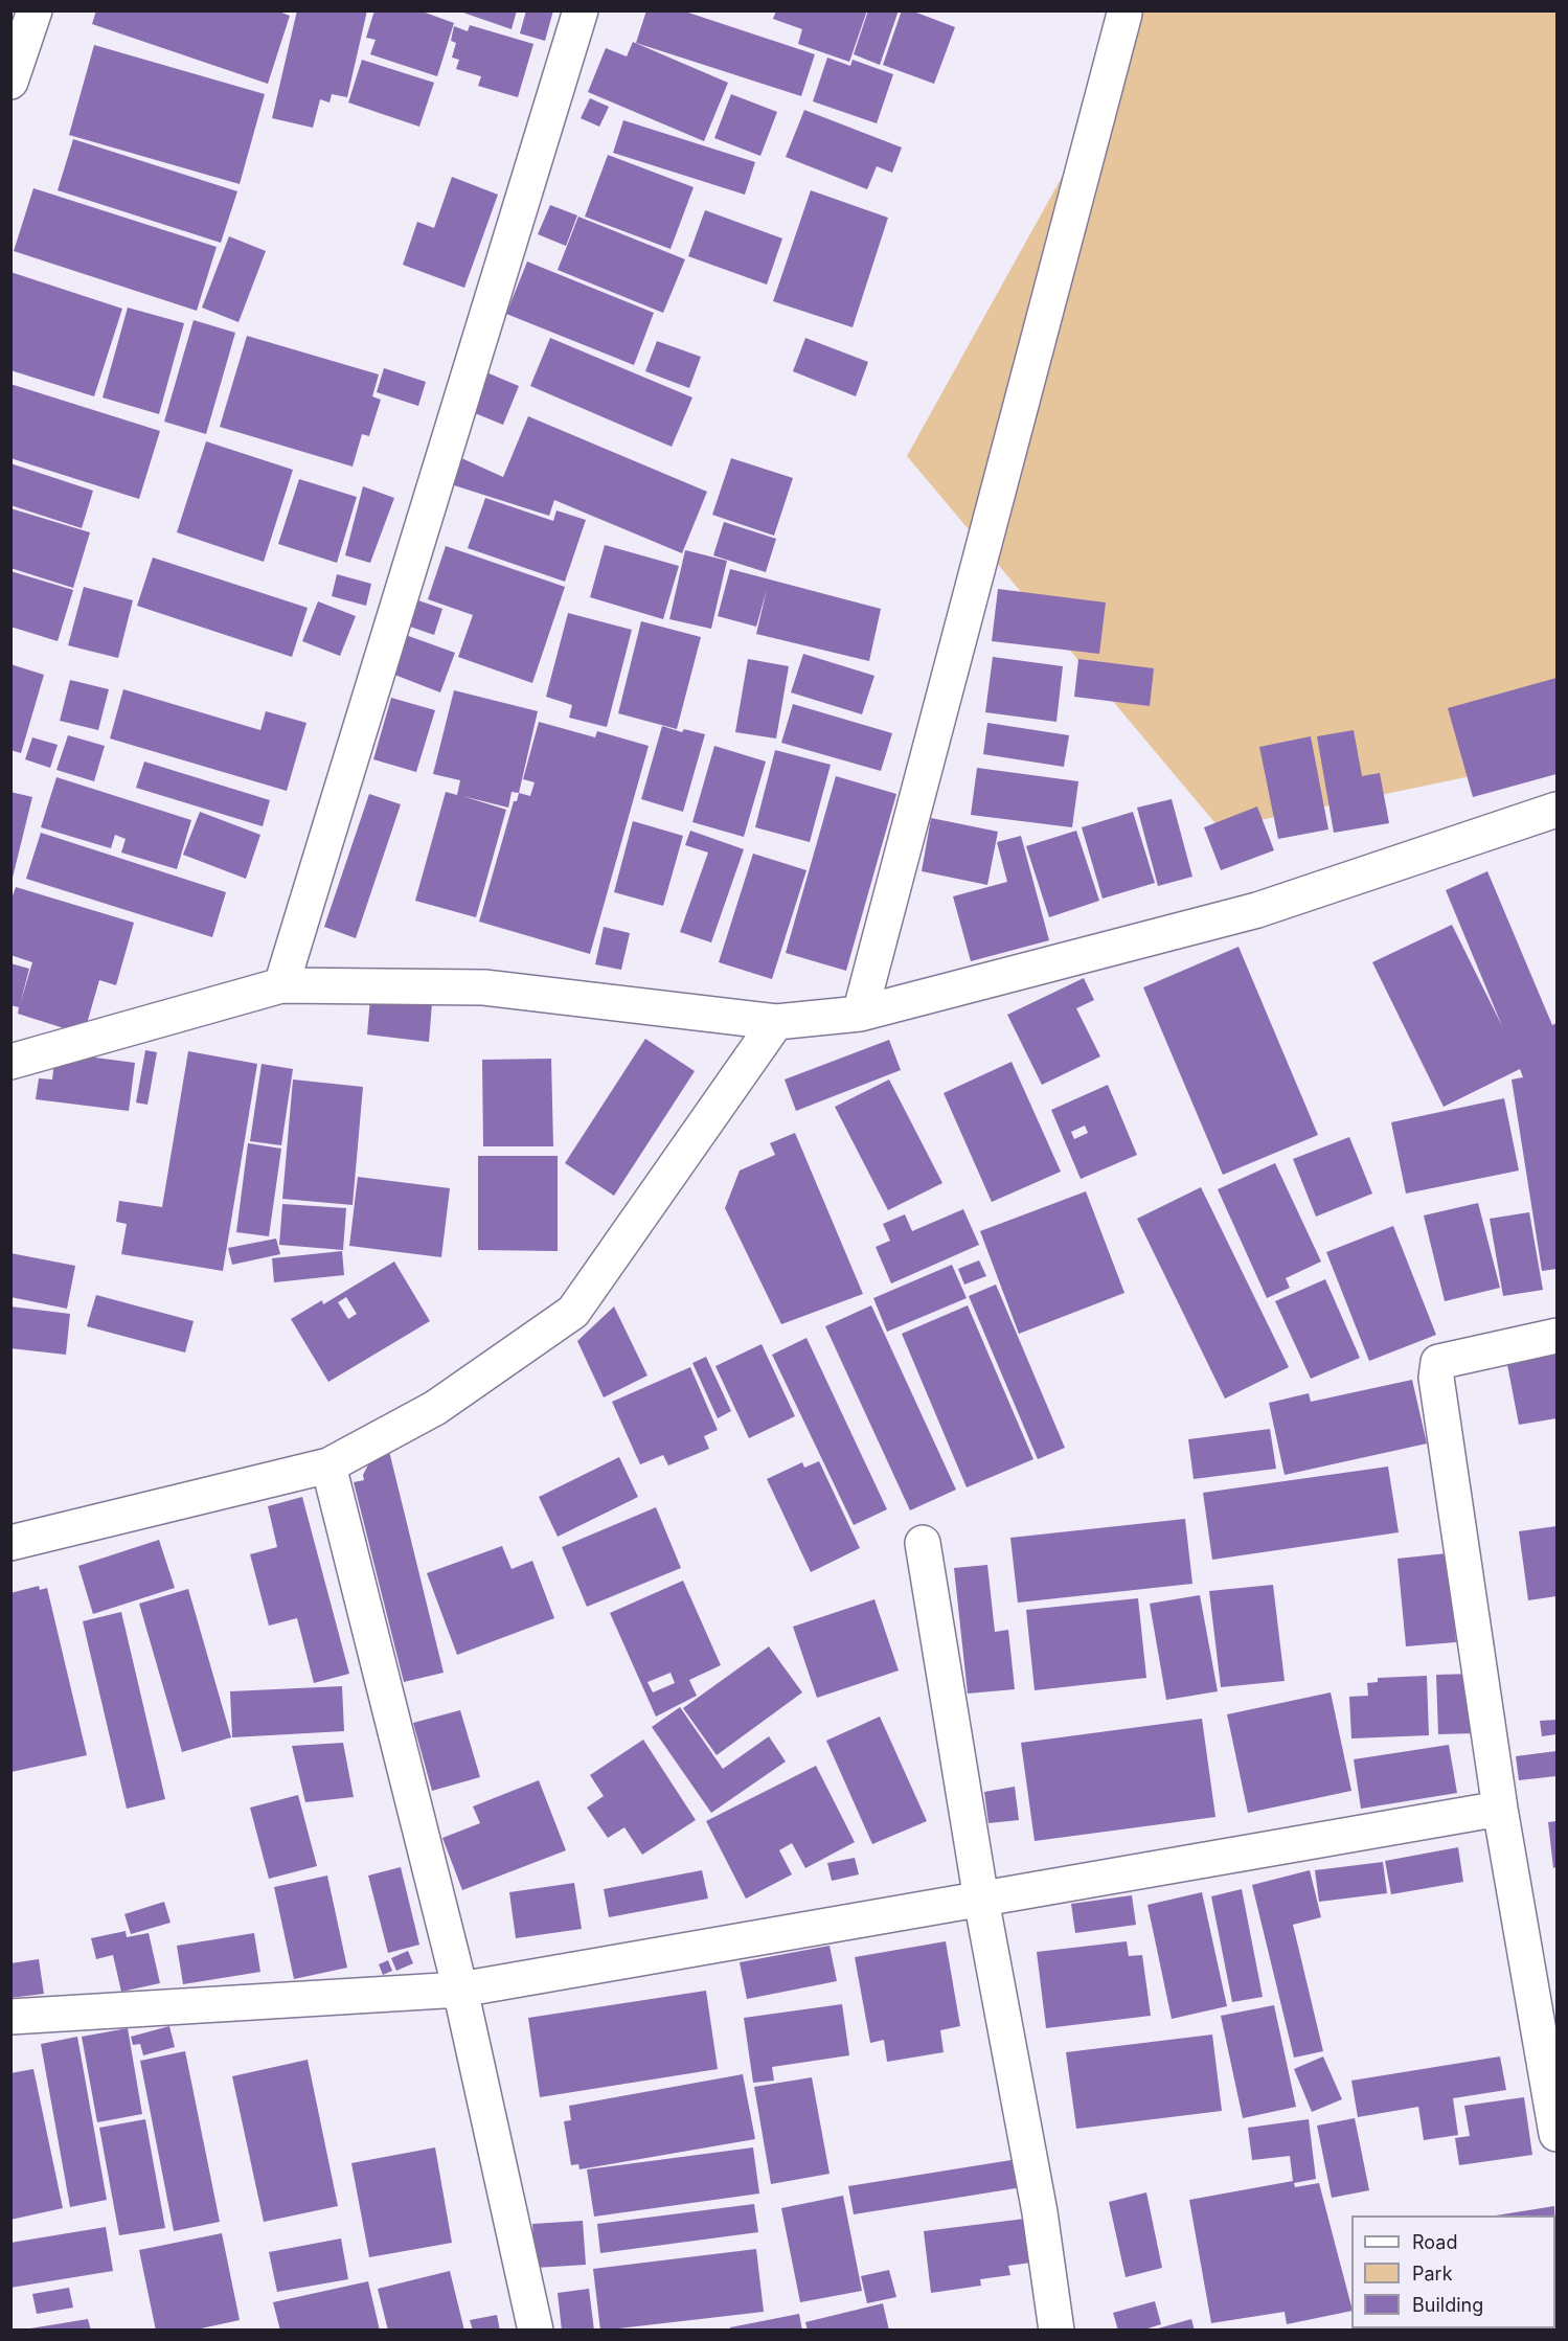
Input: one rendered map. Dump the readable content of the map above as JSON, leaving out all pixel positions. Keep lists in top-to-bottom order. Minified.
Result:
{"legend":["Road","Park","Building"]}
